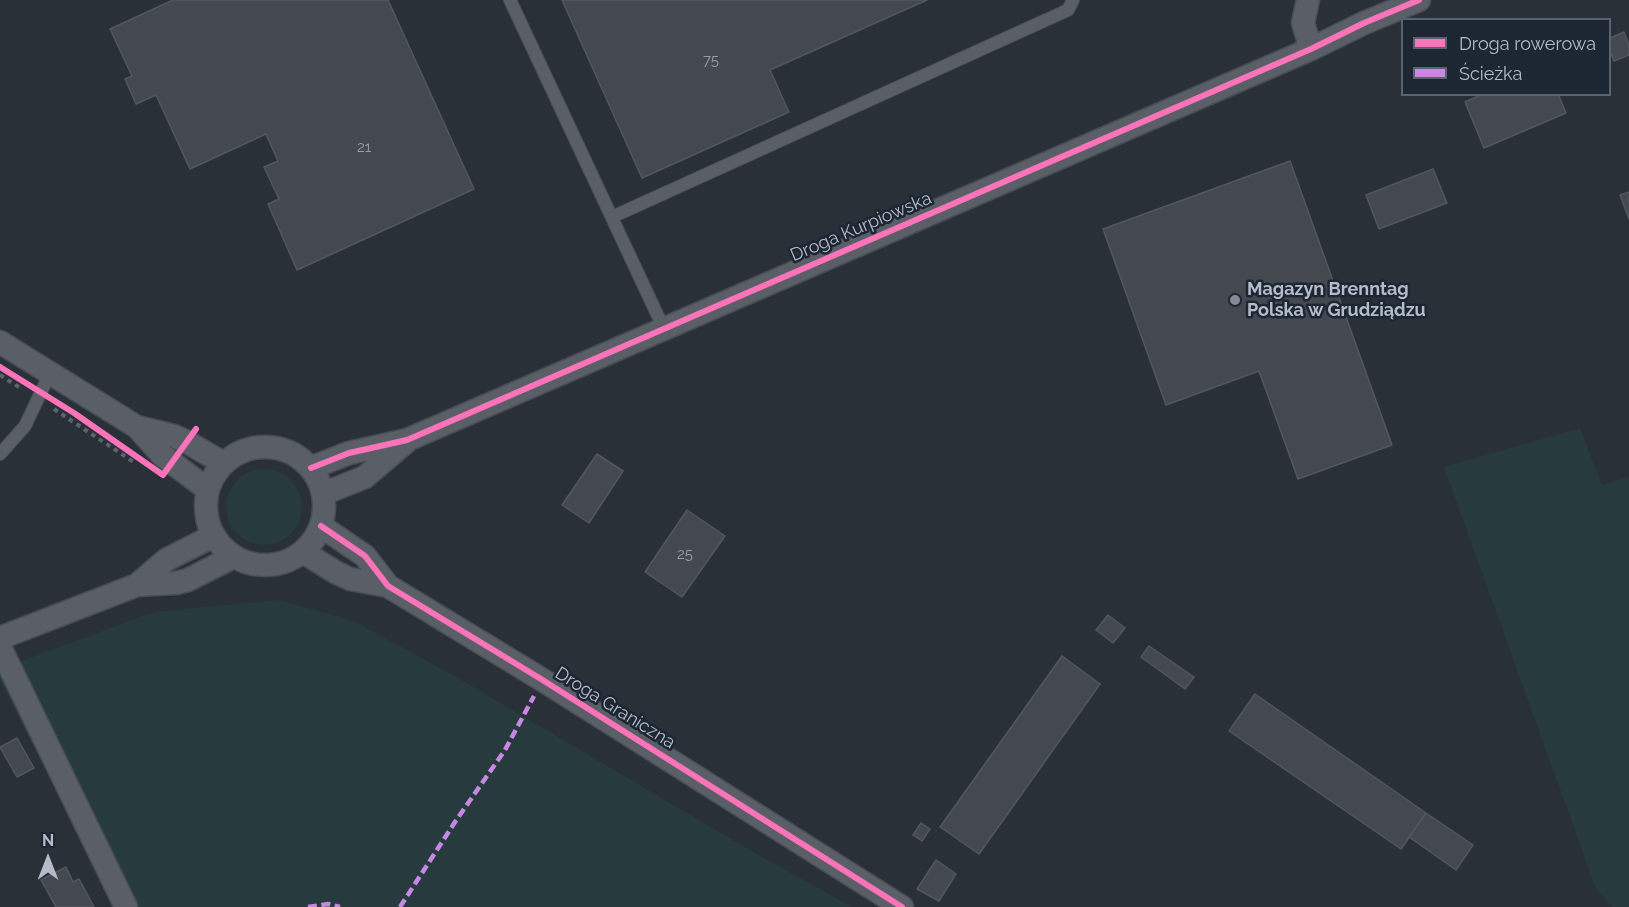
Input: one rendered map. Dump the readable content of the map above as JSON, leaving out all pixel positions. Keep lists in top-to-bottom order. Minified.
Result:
{"streets":{"street":["Droga Kurpiowska","Droga Graniczna"]},"crossings":[["Droga Kurpiowska","Droga Graniczna"]],"places":["Magazyn Brenntag Polska w Grudziądzu"],"house_numbers":["75","21","25"],"legend":["Droga rowerowa","Ścieżka"],"north":"top"}
